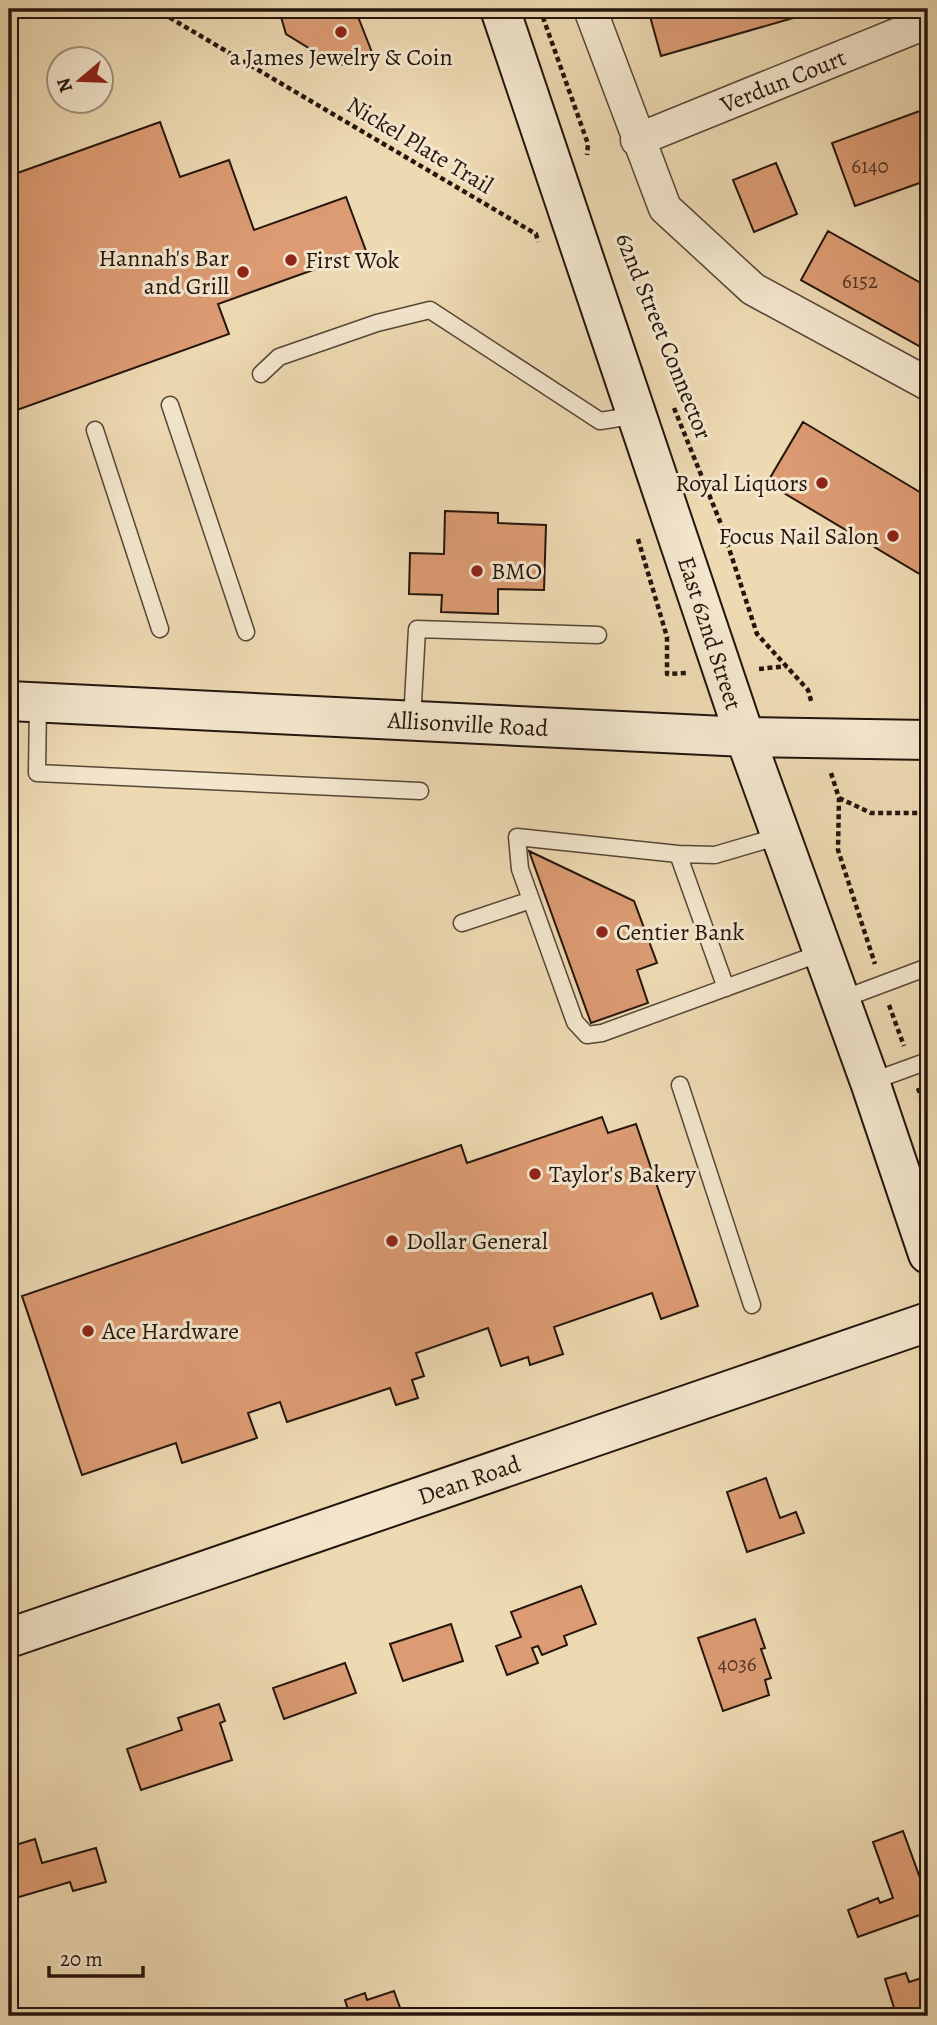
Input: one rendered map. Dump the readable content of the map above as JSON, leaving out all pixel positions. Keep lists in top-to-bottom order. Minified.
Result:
{"streets":{"street":["Verdun Court","East 62nd Street","Allisonville Road","Dean Road"],"path":["Nickel Plate Trail","62nd Street Connector"]},"crossings":[["62nd Street Connector","East 62nd Street"],["East 62nd Street","Allisonville Road"]],"places":["a James Jewelry & Coin","First Wok","Hannah's Bar and Grill","Royal Liquors","Focus Nail Salon","BMO","Centier Bank","Taylor's Bakery","Dollar General","Ace Hardware"],"house_numbers":["6140","6152","4036"],"scale_bar":"20 m","north":"left"}
